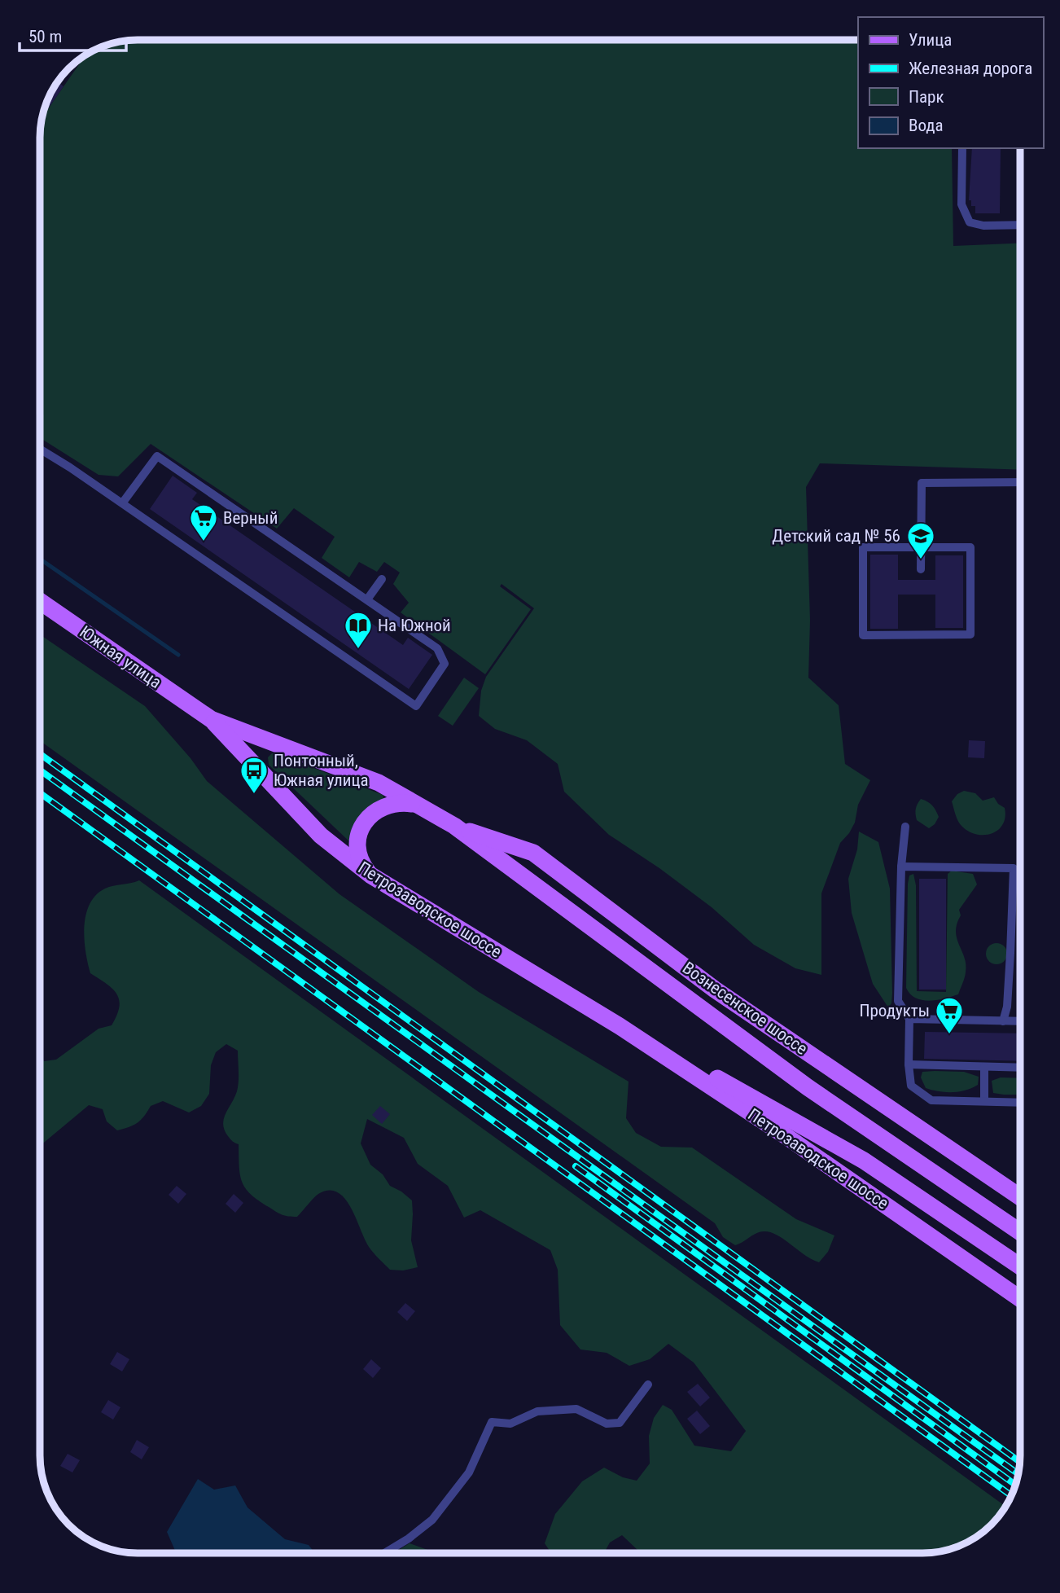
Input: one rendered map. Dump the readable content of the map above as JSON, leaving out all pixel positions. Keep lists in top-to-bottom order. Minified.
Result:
{"streets":{"main road":["Южная улица","Петрозаводское шоссе","Вознесенское шоссе"]},"crossings":[["Южная улица","Петрозаводское шоссе"]],"places":{"supermarket":["Верный","Продукты"],"school or university":["Детский сад № 56"],"library":["На Южной"],"bus stop":["Понтонный, Южная улица"]},"legend":["Улица","Железная дорога","Парк","Вода"],"scale_bar":"50 m"}
